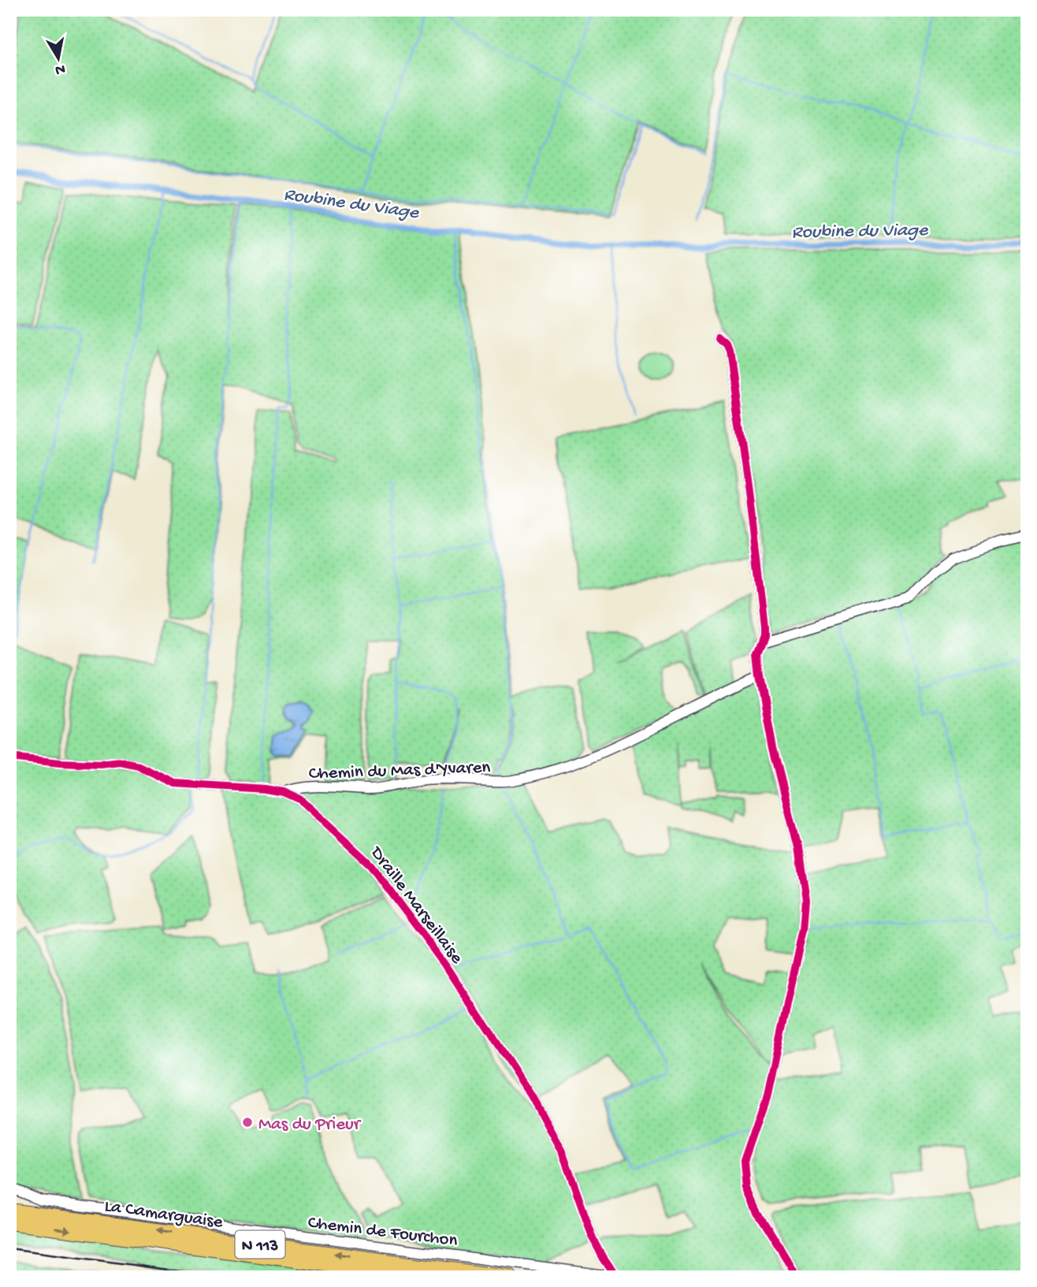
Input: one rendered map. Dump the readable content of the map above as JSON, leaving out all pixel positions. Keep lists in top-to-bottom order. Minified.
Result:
{"streets":{"highway":["La Camarguaise","N 113"],"street":["Chemin du Mas d'Yvaren","Draille Marseillaise","Chemin de Fourchon"]},"crossings":[["Chemin du Mas d'Yvaren","Draille Marseillaise"],["Draille Marseillaise","Chemin de Fourchon"]],"water":["Roubine du Viage"],"places":["Mas du Prieur"],"north":"bottom"}
